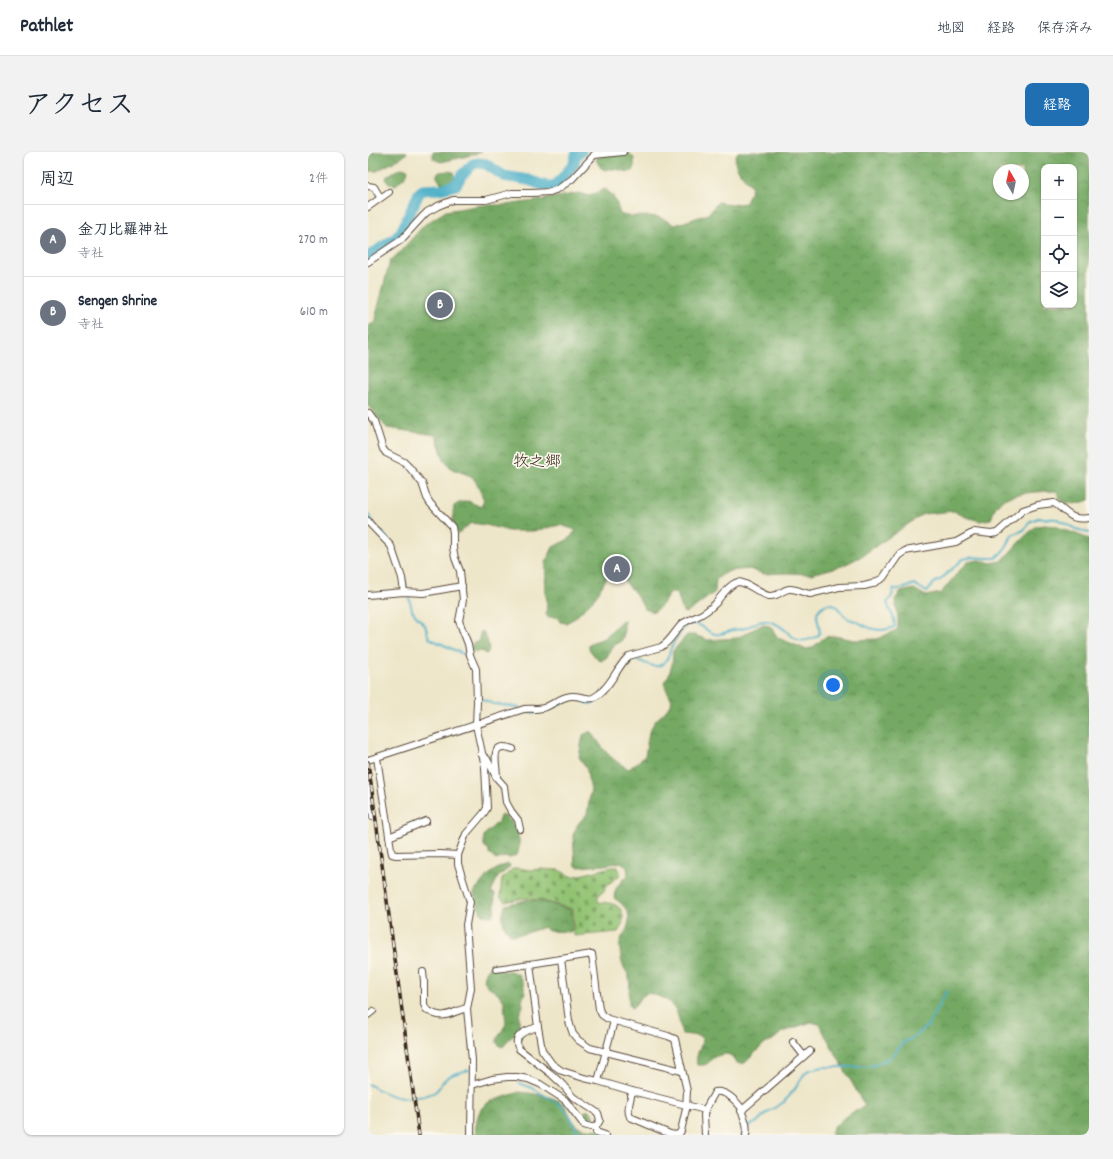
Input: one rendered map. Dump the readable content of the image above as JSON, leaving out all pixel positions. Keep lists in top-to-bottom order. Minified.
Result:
{"districts":["牧之郷"],"north":"top","page":{"header":"Pathlet","nav":["地図","経路","保存済み"],"title":"アクセス","buttons":"経路","heading":["周辺","2件"],"map_buttons":["+","−"],"list":[{"mark":"A","name":"金刀比羅神社","note":"寺社","value":"270 m"},{"mark":"B","name":"Sengen Shrine","note":"寺社","value":"610 m"}],"pins":["B","A"]}}
